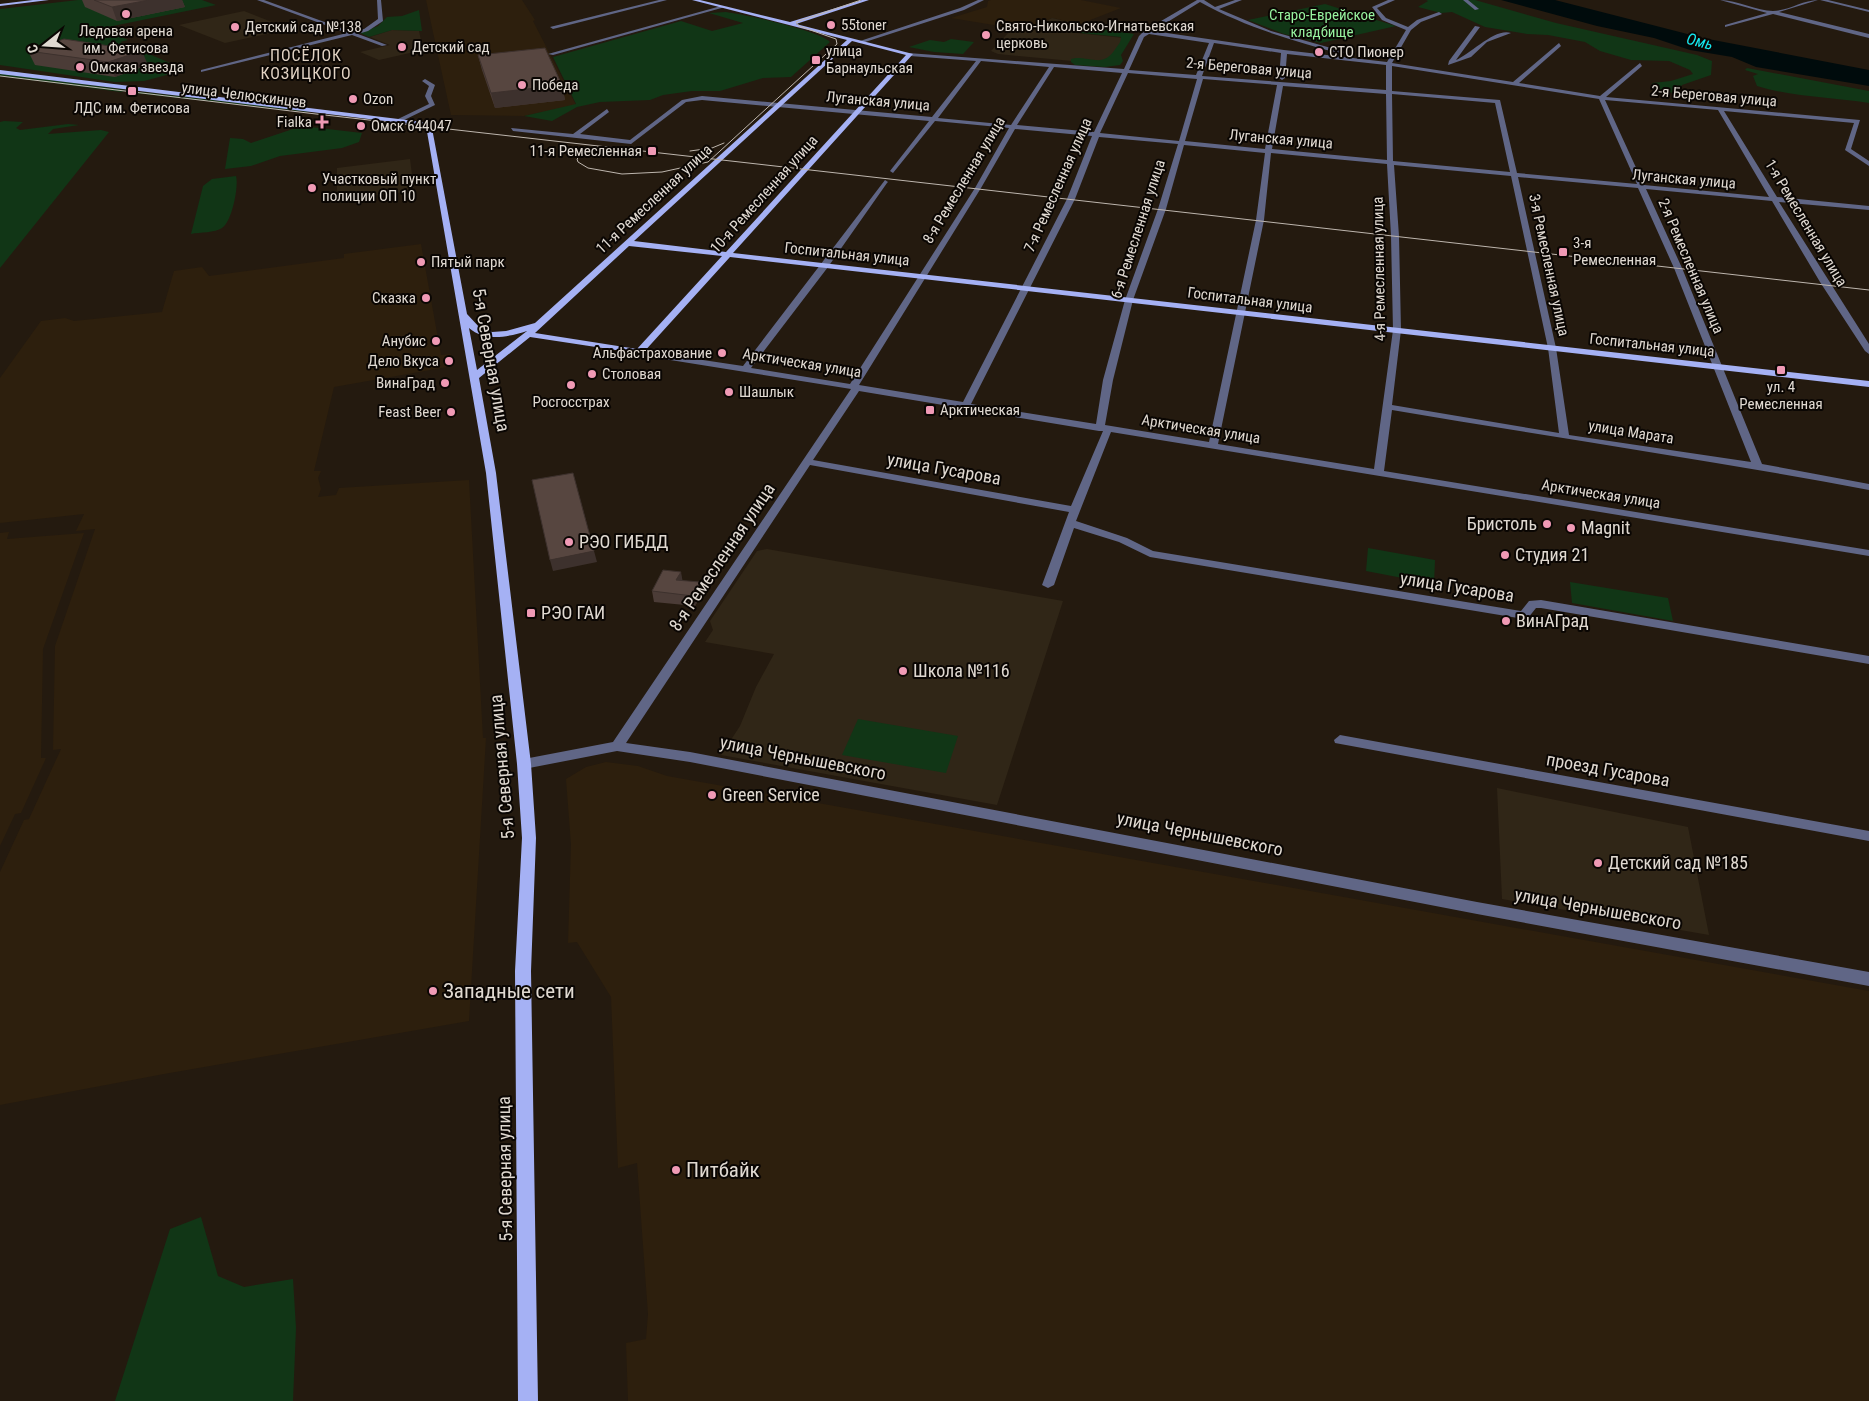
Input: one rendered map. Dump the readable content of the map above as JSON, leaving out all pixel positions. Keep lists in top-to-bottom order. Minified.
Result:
{"streets":{"main road":["2-я Береговая улица","улица Челюскинцев","10-я Ремесленная улица","11-я Ремесленная улица","Госпитальная улица","5-я Северная улица","Арктическая улица"],"street":["Луганская улица","8-я Ремесленная улица","7-я Ремесленная улица","1-я Ремесленная улица","6-я Ремесленная улица","3-я Ремесленная улица","2-я Ремесленная улица","4-я Ремесленная улица","улица Марата","улица Гусарова","улица Чернышевского","проезд Гусарова"]},"crossings":[["2-я Береговая улица","8-я Ремесленная улица"],["2-я Береговая улица","7-я Ремесленная улица"],["2-я Береговая улица","10-я Ремесленная улица"],["2-я Береговая улица","11-я Ремесленная улица"],["2-я Береговая улица","1-я Ремесленная улица"],["2-я Береговая улица","6-я Ремесленная улица"],["2-я Береговая улица","3-я Ремесленная улица"],["2-я Береговая улица","2-я Ремесленная улица"],["2-я Береговая улица","4-я Ремесленная улица"],["улица Челюскинцев","5-я Северная улица"],["Луганская улица","8-я Ремесленная улица"],["Луганская улица","7-я Ремесленная улица"],["Луганская улица","10-я Ремесленная улица"],["Луганская улица","11-я Ремесленная улица"],["Луганская улица","1-я Ремесленная улица"],["Луганская улица","6-я Ремесленная улица"],["Луганская улица","3-я Ремесленная улица"],["Луганская улица","2-я Ремесленная улица"],["Луганская улица","4-я Ремесленная улица"],["8-я Ремесленная улица","Госпитальная улица"],["8-я Ремесленная улица","Арктическая улица"],["8-я Ремесленная улица","улица Гусарова"],["8-я Ремесленная улица","улица Чернышевского"],["7-я Ремесленная улица","Госпитальная улица"],["7-я Ремесленная улица","Арктическая улица"],["10-я Ремесленная улица","Госпитальная улица"],["10-я Ремесленная улица","Арктическая улица"],["11-я Ремесленная улица","Госпитальная улица"],["11-я Ремесленная улица","5-я Северная улица"],["11-я Ремесленная улица","Арктическая улица"],["6-я Ремесленная улица","Госпитальная улица"],["6-я Ремесленная улица","Арктическая улица"],["6-я Ремесленная улица","улица Гусарова"],["Госпитальная улица","3-я Ремесленная улица"],["Госпитальная улица","2-я Ремесленная улица"],["Госпитальная улица","4-я Ремесленная улица"],["3-я Ремесленная улица","улица Марата"],["2-я Ремесленная улица","улица Марата"],["4-я Ремесленная улица","Арктическая улица"],["4-я Ремесленная улица","улица Марата"],["5-я Северная улица","улица Чернышевского"]],"districts":["ПОСЁЛОК КОЗИЦКОГО"],"water":["Омь"],"parks":["Старо-Еврейское кладбище"],"places":{"other":["Ледовая арена им. Фетисова","55toner","Детский сад №138","Свято-Никольско-Игнатьевская церковь","Детский сад","СТО Пионер","Омская звезда","Победа","Ozon","Омск 644047","Участковый пункт полиции ОП 10","Пятый парк","Сказка","Анубис","Альфастрахование","Дело Вкуса","Столовая","ВинаГрад","Росгосстрах","Шашлык","Feast Beer","Бристоль","Magnit","РЭО ГИБДД","Студия 21","ВинАГрад","Школа №116","Green Service","Детский сад №185","Западные сети","Питбайк"],"transit":["улица Барнаульская","ЛДС им. Фетисова","11-я Ремесленная","3-я Ремесленная","ул. 4 Ремесленная","Арктическая","РЭО ГАИ"],"health":["Fialka"]},"north":"left"}
